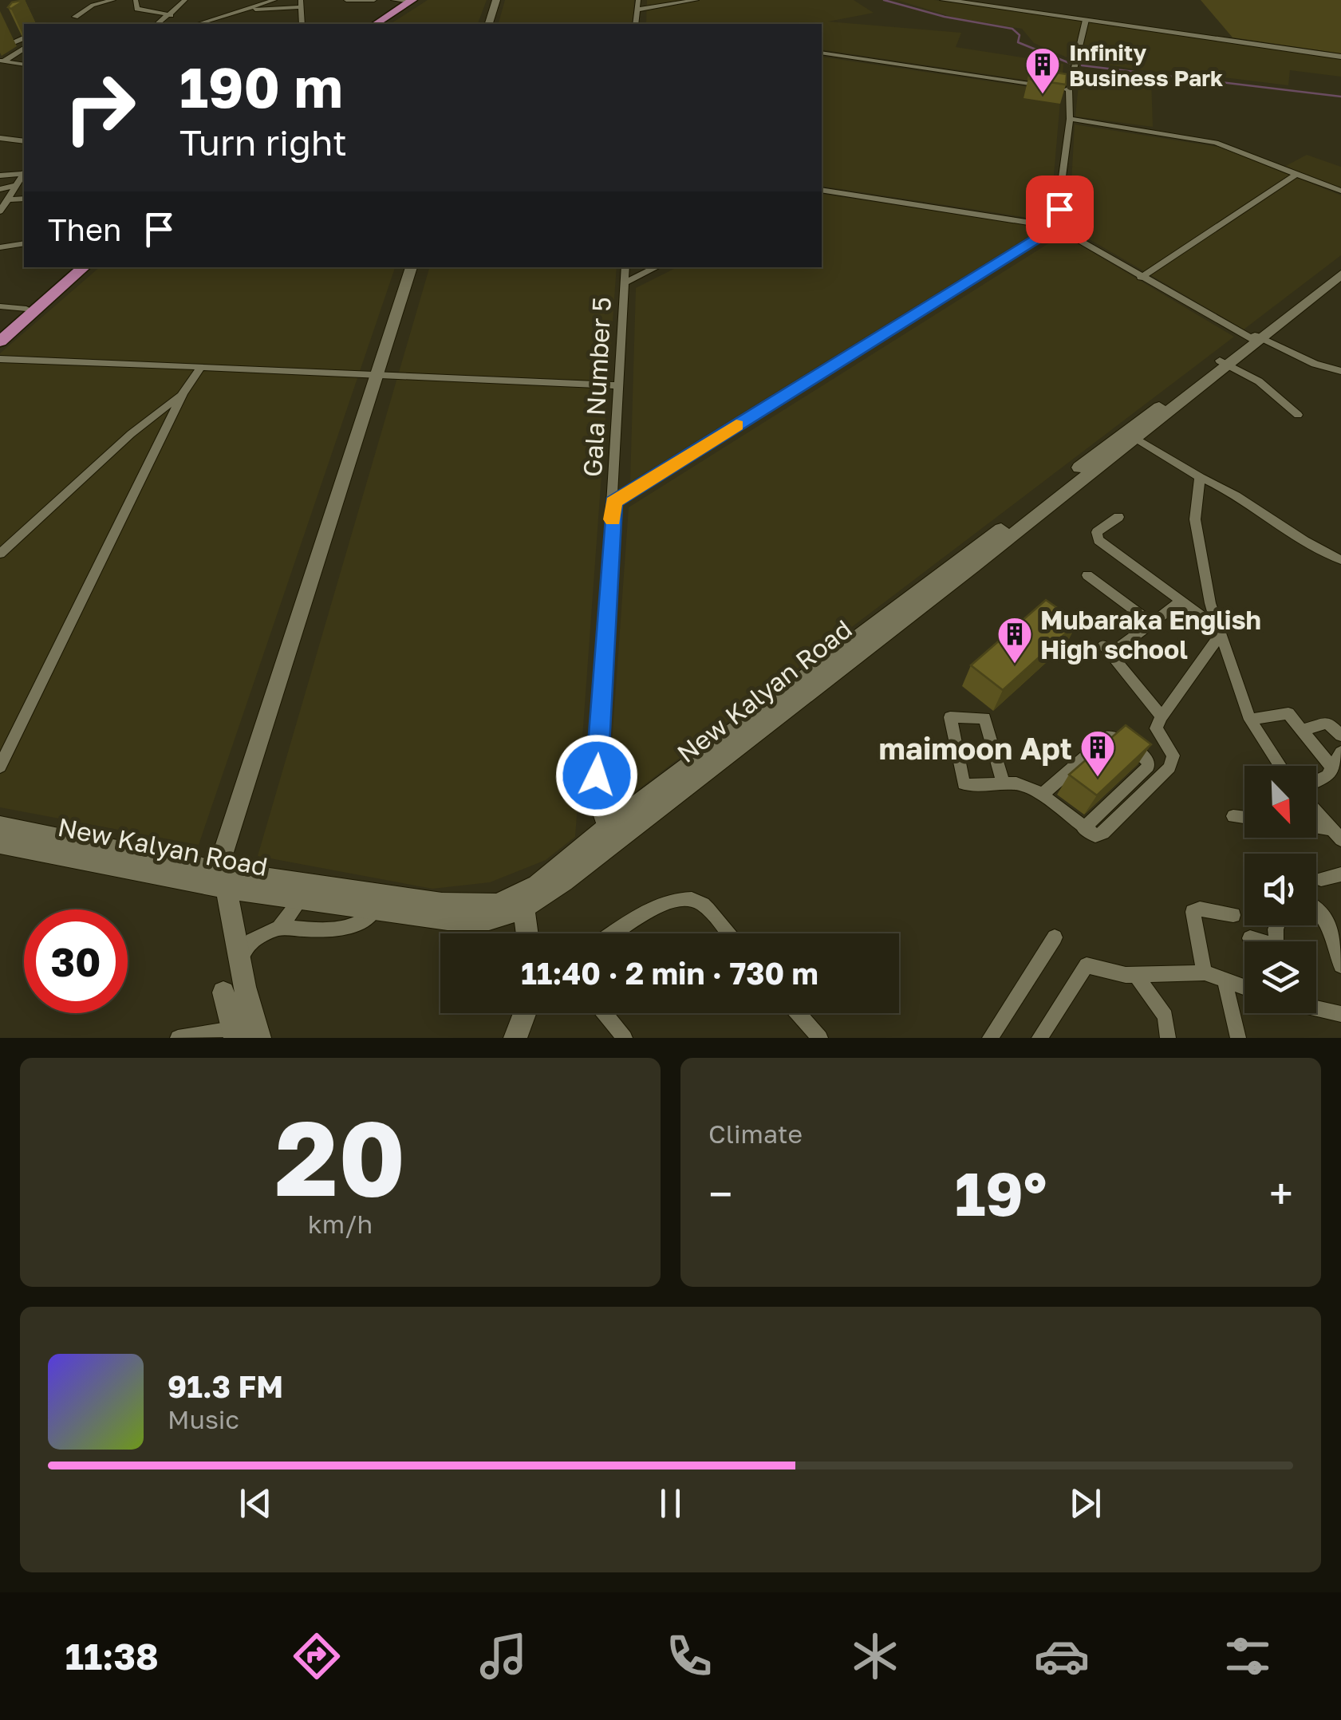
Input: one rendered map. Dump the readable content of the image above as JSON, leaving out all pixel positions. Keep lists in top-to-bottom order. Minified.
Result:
{"streets":{"street":["Gala Number 5","New Kalyan Road"]},"places":{"building":["Infinity Business Park","Mubaraka English High school","maimoon Apt"]},"north":"bottom right","page":{"turn":["190 m","Turn right"],"then":"Then","limit":"30","trip":"11:40 · 2 min · 730 m","tile":[["20","km/h"],"Climate"],"heat":["−","19°","+"],"song":["91.3 FM","Music"],"tabs":"11:38"}}
